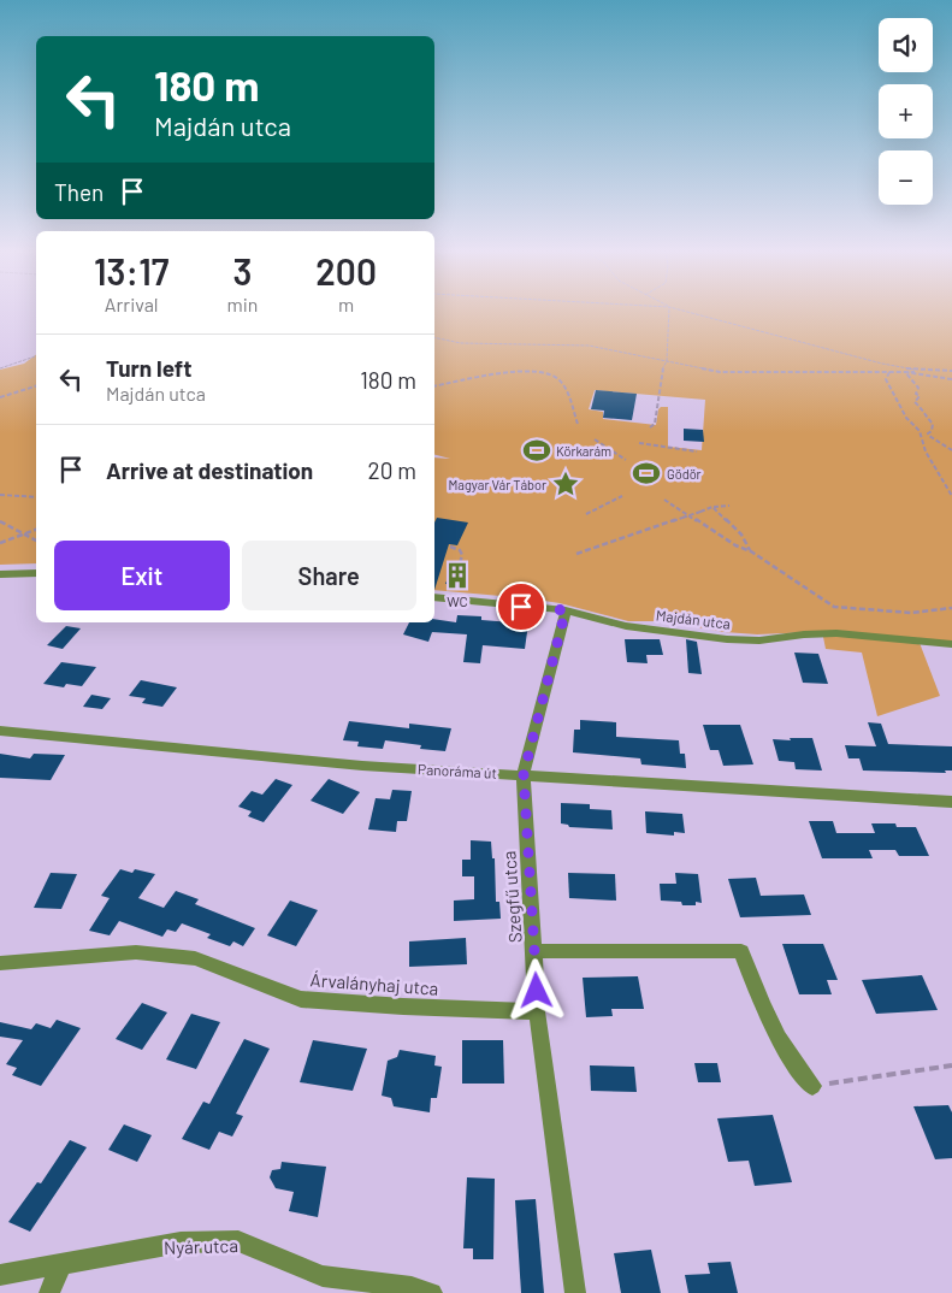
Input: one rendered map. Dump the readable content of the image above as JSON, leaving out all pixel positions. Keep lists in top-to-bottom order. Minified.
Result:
{"streets":{"street":["Majdán utca","Panoráma út","Szegfű utca","Árvalányhaj utca","Nyár utca"]},"crossings":[["Majdán utca","Szegfű utca"],["Panoráma út","Szegfű utca"],["Szegfű utca","Árvalányhaj utca"]],"places":{"sports":["Körkarám","Gödör"],"place":["Magyar Vár Tábor"],"building":["WC"]},"page":{"map_buttons":["+","−"],"turn":["180 m","Majdán utca"],"then":"Then","eta":["13:17","Arrival","3","min","200","m"],"list":[{"name":"Turn left","note":"Majdán utca","value":"180 m"},{"name":"Arrive at destination","value":"20 m"}],"buttons":["Exit","Share"]}}
